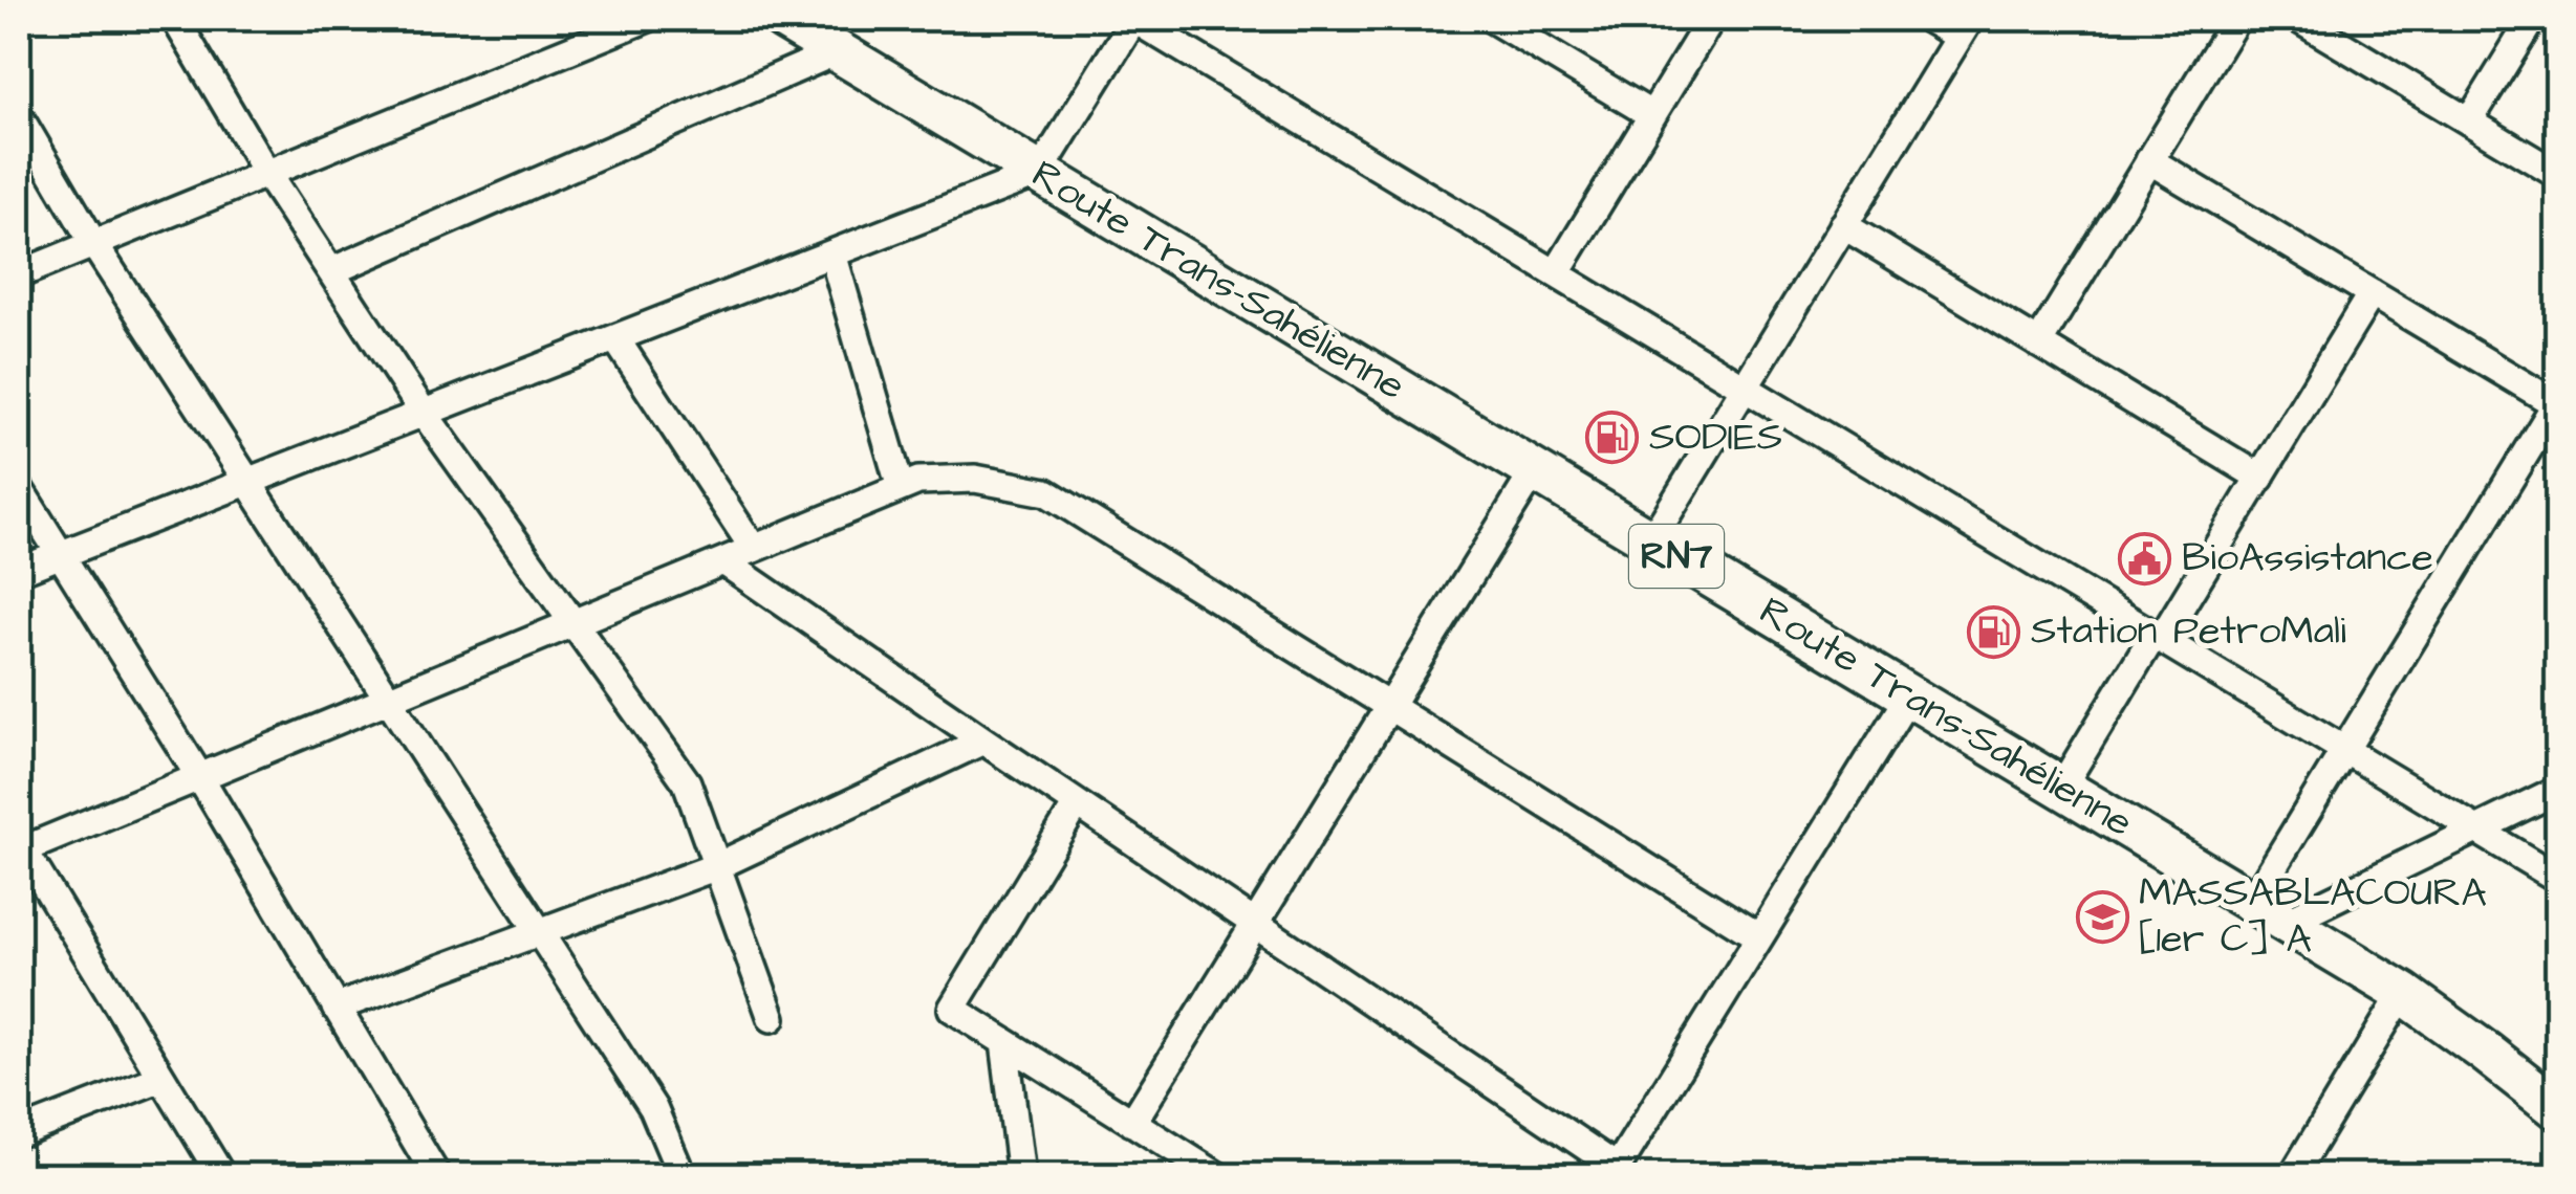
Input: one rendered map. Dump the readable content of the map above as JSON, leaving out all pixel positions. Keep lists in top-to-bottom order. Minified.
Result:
{"streets":{"highway":["Route Trans-Sahélienne","RN7"]},"places":{"fuel station":["SODIES","Station PetroMali"],"public building":["BioAssistance"],"school or university":["MASSABLACOURA [1er C] A"]}}
